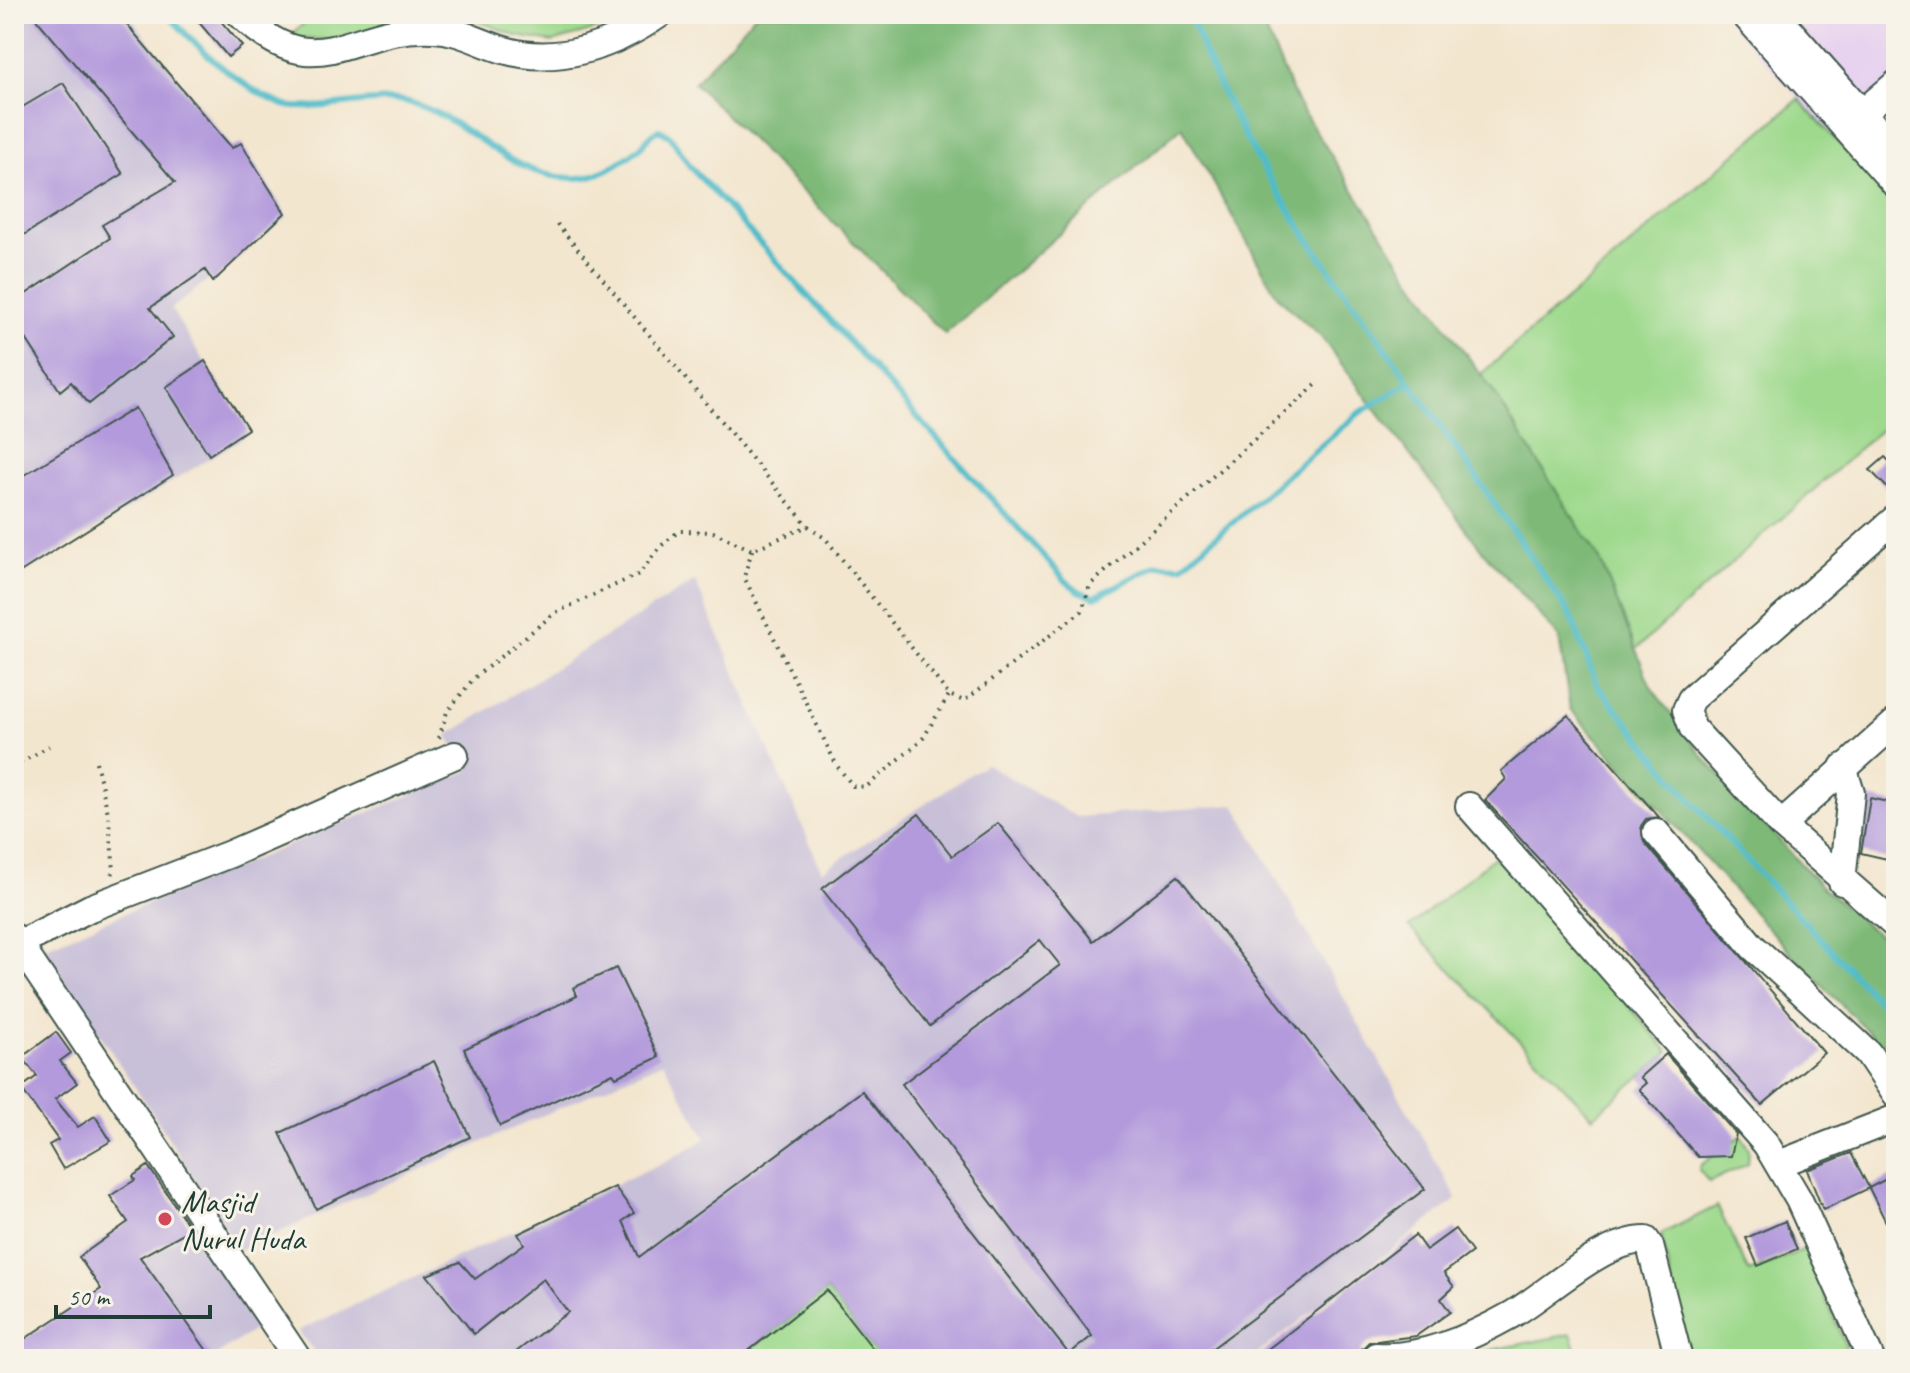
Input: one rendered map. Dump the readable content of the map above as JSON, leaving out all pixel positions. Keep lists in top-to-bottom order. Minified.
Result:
{"places":["Masjid Nurul Huda"],"scale_bar":"50 m"}
